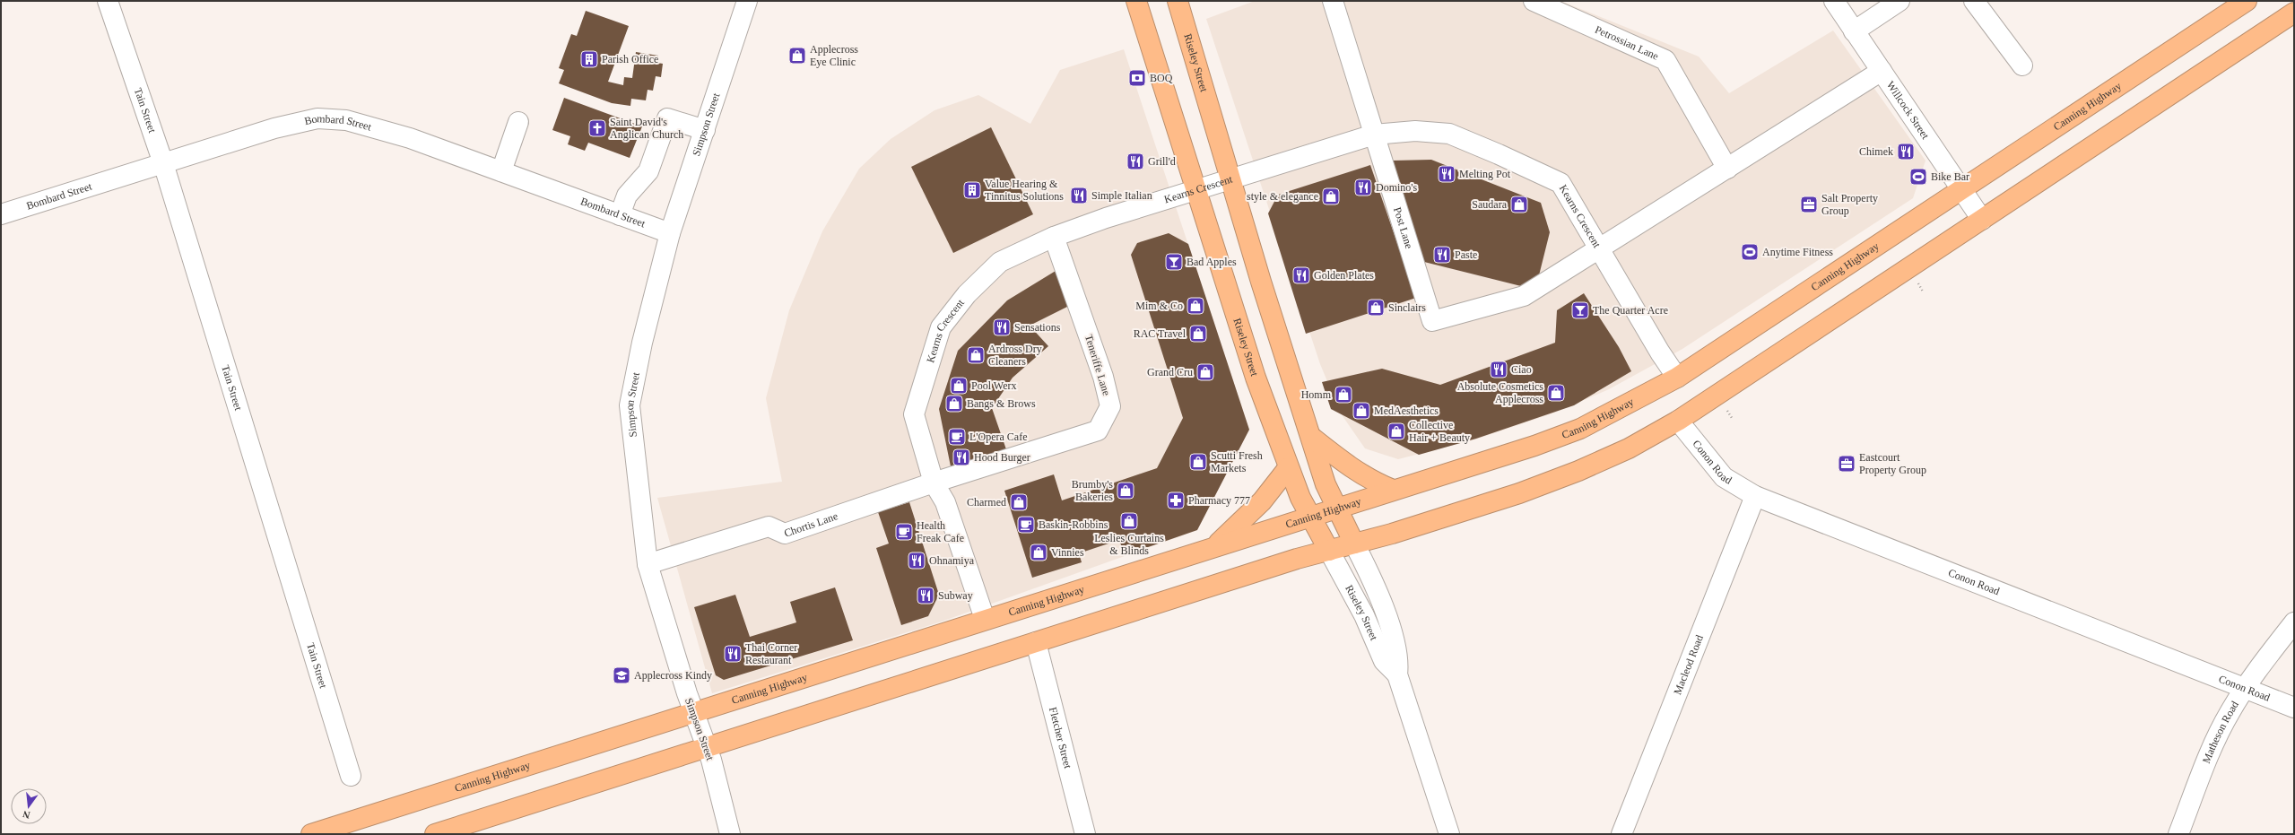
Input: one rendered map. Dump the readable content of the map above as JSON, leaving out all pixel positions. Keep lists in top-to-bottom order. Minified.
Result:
{"streets":{"highway":["Riseley Street","Canning Highway"],"street":["Petrossian Lane","Tain Street","Willcock Street","Simpson Street","Bombard Street","Kearns Crescent","Post Lane","Teneriffe Lane","Conon Road","Chortis Lane","Macleod Road","Matheson Road","Fletcher Street"]},"crossings":[["Riseley Street","Canning Highway"],["Riseley Street","Kearns Crescent"],["Canning Highway","Willcock Street"],["Canning Highway","Simpson Street"],["Canning Highway","Kearns Crescent"],["Tain Street","Bombard Street"],["Simpson Street","Bombard Street"],["Simpson Street","Chortis Lane"],["Kearns Crescent","Post Lane"],["Kearns Crescent","Teneriffe Lane"],["Kearns Crescent","Chortis Lane"],["Teneriffe Lane","Chortis Lane"],["Conon Road","Macleod Road"],["Conon Road","Matheson Road"]],"places":{"shop":["Applecross Eye Clinic","style & elegance","Saudara","Mim & Co","Sinclairs","RAC Travel","Ardross Dry Cleaners","Grand Cru","Pool Werx","Absolute Cosmetics Applecross","Homm","Bangs & Brows","MedAesthetics","Collective Hair + Beauty","Scutti Fresh Markets","Brumby's Bakeries","Charmed","Leslies Curtains & Blinds","Vinnies"],"building":["Parish Office","Value Hearing & Tinnitus Solutions"],"bank":["BOQ"],"church":["Saint David's Anglican Church"],"restaurant":["Chimek","Grill'd","Melting Pot","Domino's","Simple Italian","Paste","Golden Plates","Sensations","Ciao","Hood Burger","Ohnamiya","Subway","Thai Corner Restaurant"],"sports":["Bike Bar","Anytime Fitness"],"office":["Salt Property Group","Eastcourt Property Group"],"bar":["Bad Apples","The Quarter Acre"],"cafe":["L'Opera Cafe","Baskin-Robbins","Health Freak Cafe"],"pharmacy":["Pharmacy 777"],"school or university":["Applecross Kindy"]},"north":"bottom"}
